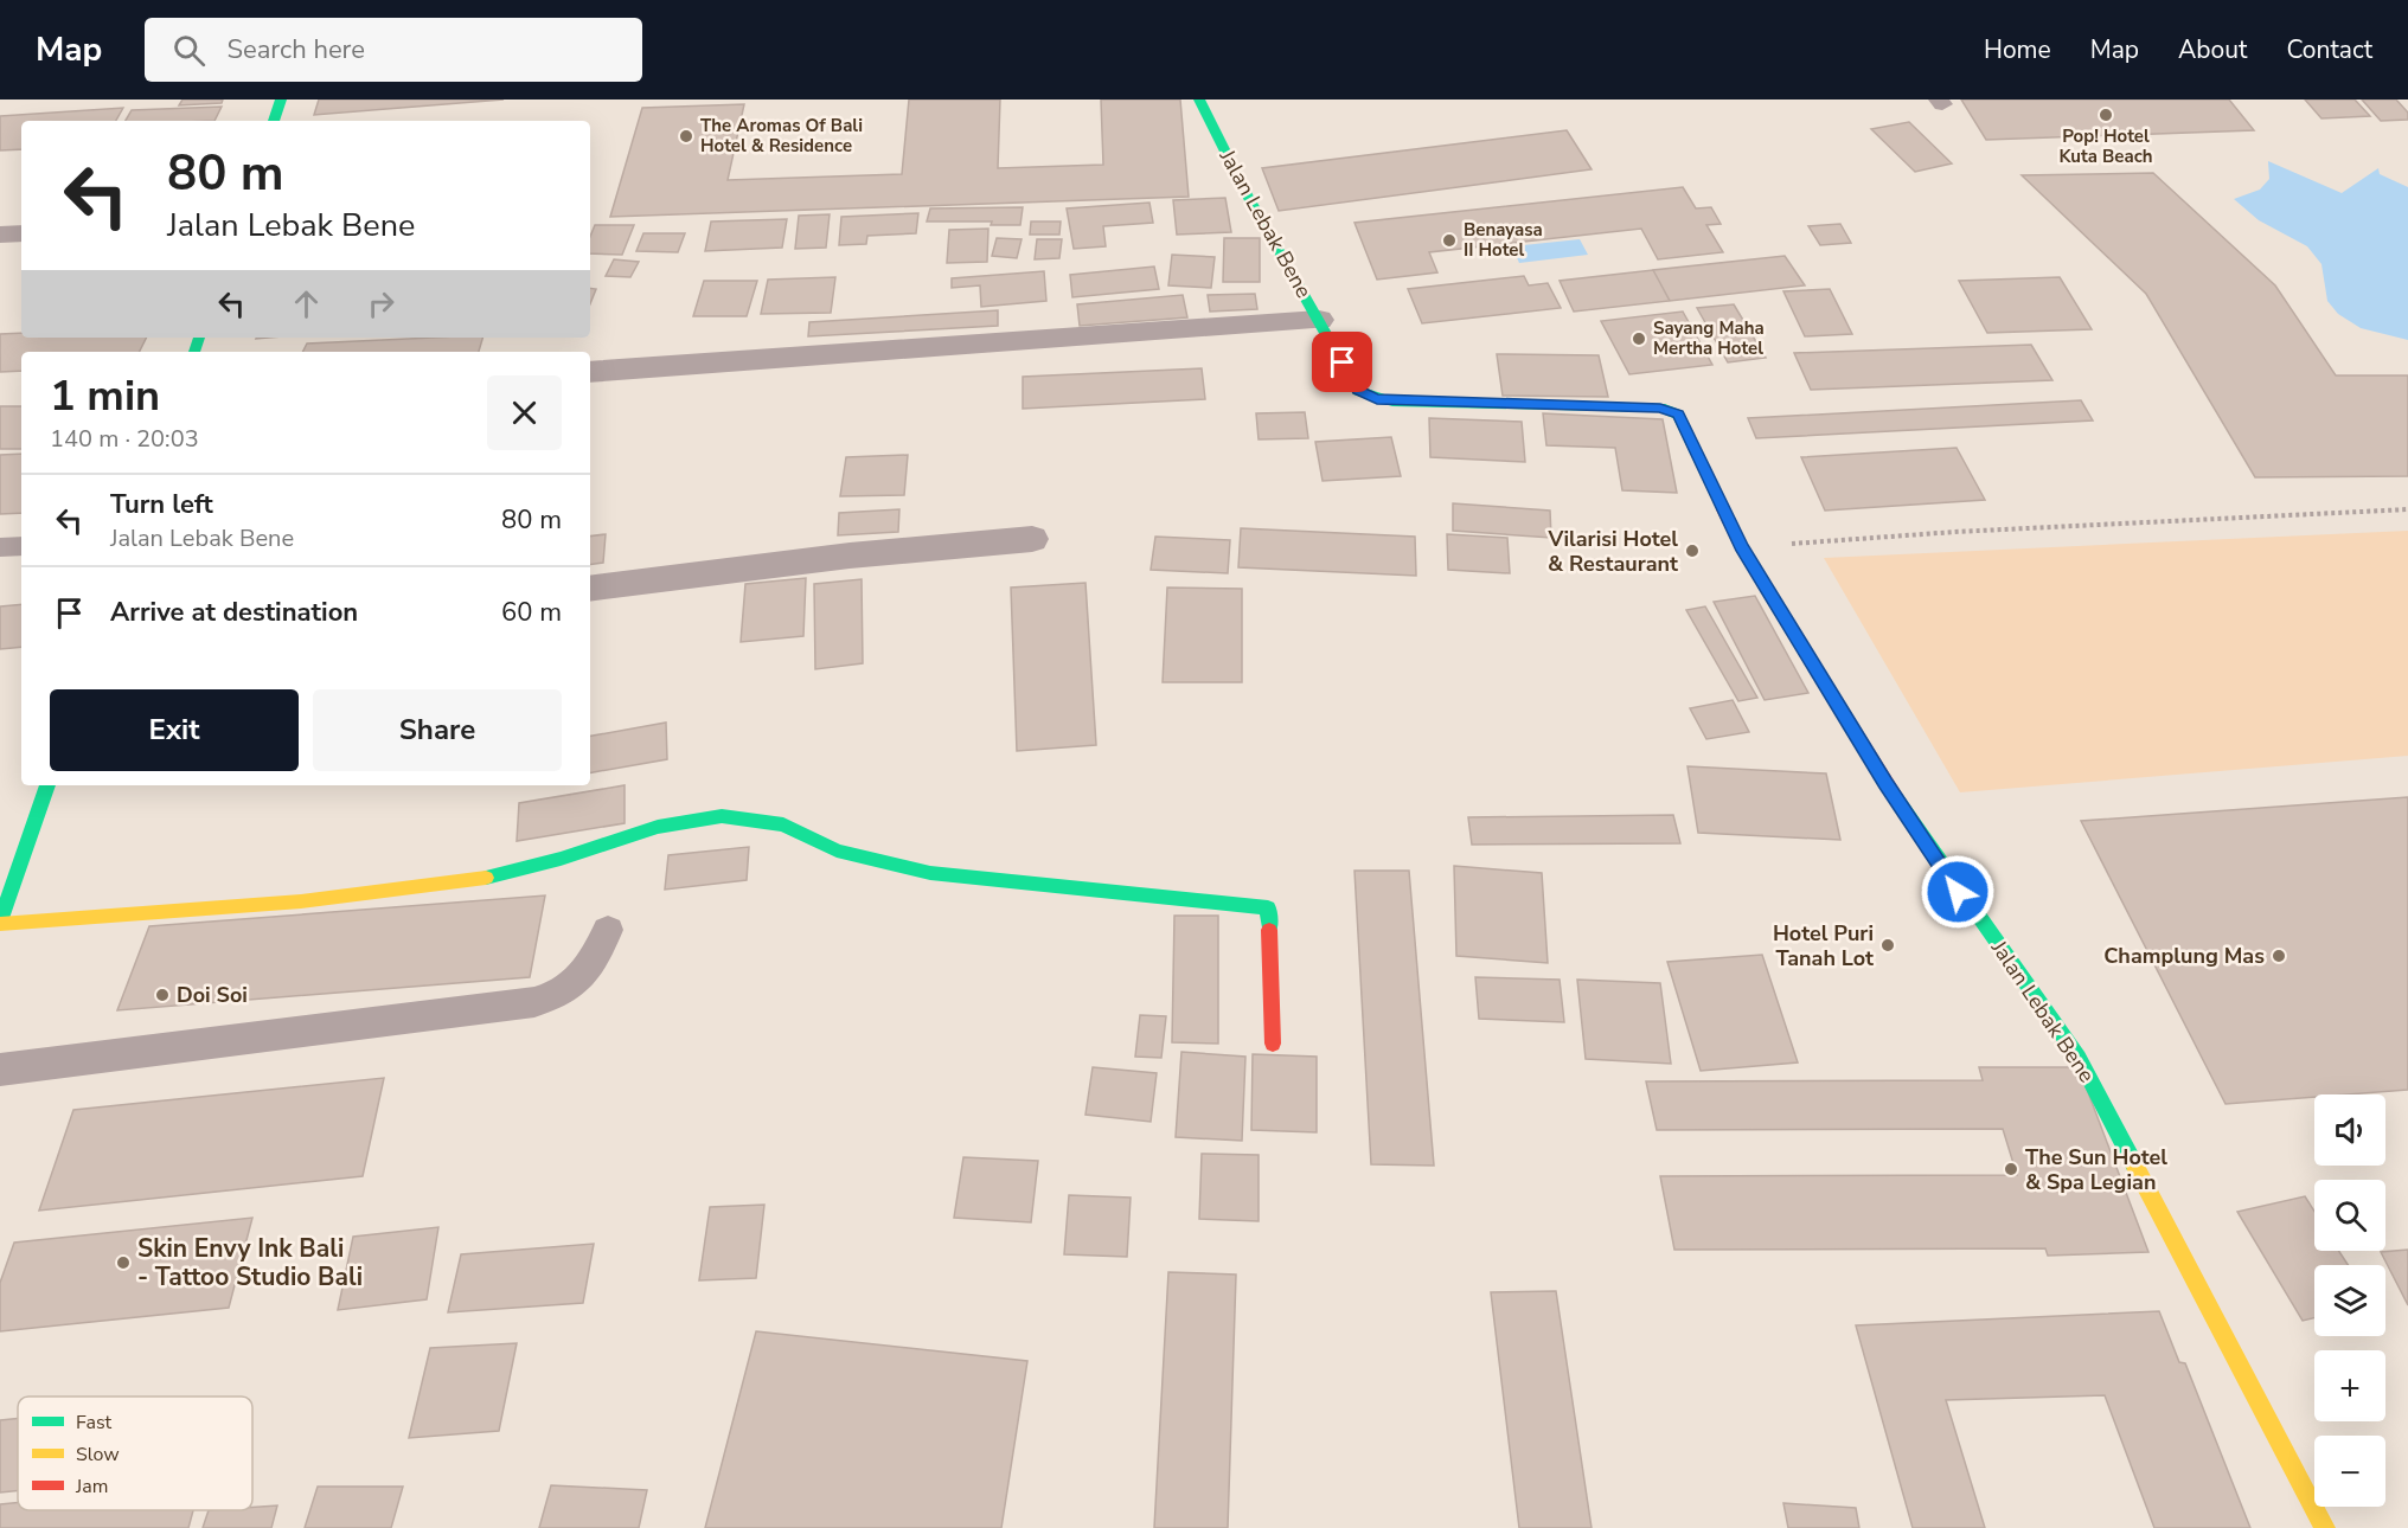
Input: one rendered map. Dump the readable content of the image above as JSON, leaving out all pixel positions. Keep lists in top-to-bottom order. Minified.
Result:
{"streets":{"street":["Jalan Lebak Bene"]},"places":["Pop! Hotel Kuta Beach","The Aromas Of Bali Hotel & Residence","Benayasa II Hotel","Sayang Maha Mertha Hotel","Vilarisi Hotel & Restaurant","Hotel Puri Tanah Lot","Champlung Mas","Doi Soi","The Sun Hotel & Spa Legian","Skin Envy Ink Bali - Tattoo Studio Bali"],"legend":["Fast","Slow","Jam"],"page":{"header":"Map","search":"Search here","nav":["Home","Map","About","Contact"],"turn":["80 m","Jalan Lebak Bene"],"heading":["1 min","140 m · 20:03"],"list":[{"name":"Turn left","note":"Jalan Lebak Bene","value":"80 m"},{"name":"Arrive at destination","value":"60 m"}],"buttons":["Exit","Share"],"map_buttons":["+","−"]}}
